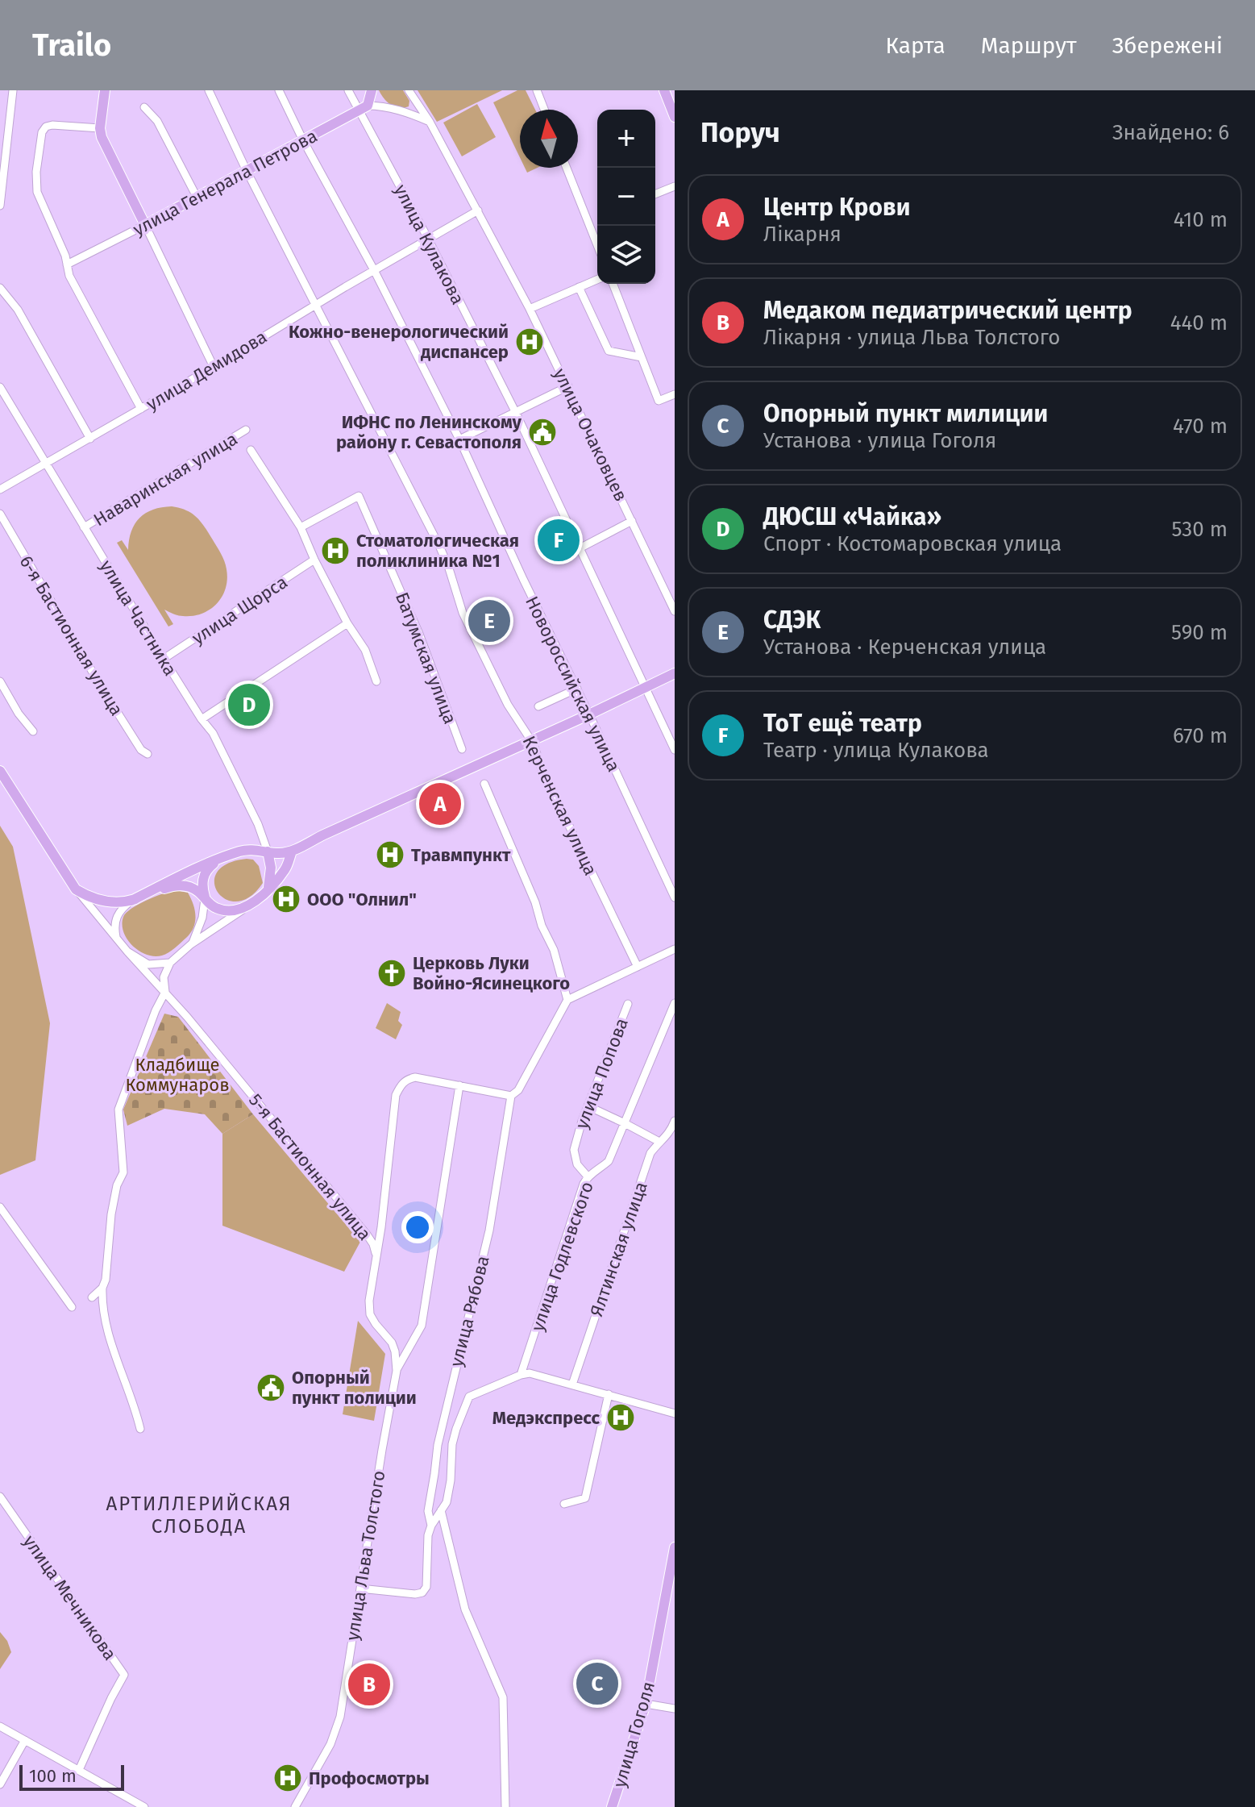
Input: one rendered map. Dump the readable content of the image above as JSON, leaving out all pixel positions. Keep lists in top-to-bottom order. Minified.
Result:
{"streets":{"main road":["улица Генерала Петрова","улица Гоголя"],"street":["улица Кулакова","улица Демидова","улица Очаковцев","Наваринская улица","улица Щорса","улица Частника","6-я Бастионная улица","Батумская улица","Новороссийская улица","Керченская улица","улица Попова","5-я Бастионная улица","Ялтинская улица","улица Годлевского","улица Рябова","улица Льва Толстого","улица Мечникова"]},"crossings":[["улица Генерала Петрова","улица Кулакова"],["улица Генерала Петрова","Новороссийская улица"],["улица Генерала Петрова","Керченская улица"],["улица Кулакова","улица Демидова"],["улица Демидова","улица Очаковцев"],["улица Демидова","улица Частника"],["улица Демидова","Новороссийская улица"],["улица Демидова","Керченская улица"],["Наваринская улица","улица Частника"],["улица Щорса","улица Частника"],["улица Попова","улица Годлевского"],["улица Годлевского","улица Рябова"],["улица Рябова","улица Льва Толстого"]],"districts":["АРТИЛЛЕРИЙСКАЯ СЛОБОДА"],"parks":["Кладбище Коммунаров"],"places":{"hospital":["Кожно-венерологический диспансер","Стоматологическая поликлиника №1","Травмпункт","ООО \"Олнил\"","Медэкспресс","Профосмотры"],"public building":["ИФНС по Ленинскому району г. Севастополя","Опорный пункт полиции"],"church":["Церковь Луки Войно-Ясинецкого"]},"scale_bar":"100 m","north":"top","page":{"header":"Trailo","nav":["Карта","Маршрут","Збережені"],"heading":["Поруч","Знайдено: 6"],"map_buttons":["+","−"],"list":[{"mark":"A","name":"Центр Крови","note":"Лікарня","value":"410 m"},{"mark":"B","name":"Медаком педиатрический центр","note":"Лікарня · улица Льва Толстого","value":"440 m"},{"mark":"C","name":"Опорный пункт милиции","note":"Установа · улица Гоголя","value":"470 m"},{"mark":"D","name":"ДЮСШ «Чайка»","note":"Спорт · Костомаровская улица","value":"530 m"},{"mark":"E","name":"СДЭК","note":"Установа · Керченская улица","value":"590 m"},{"mark":"F","name":"ТоТ ещё театр","note":"Театр · улица Кулакова","value":"670 m"}],"pins":["F","E","D","A","C","B"],"scale":"100 m"}}
